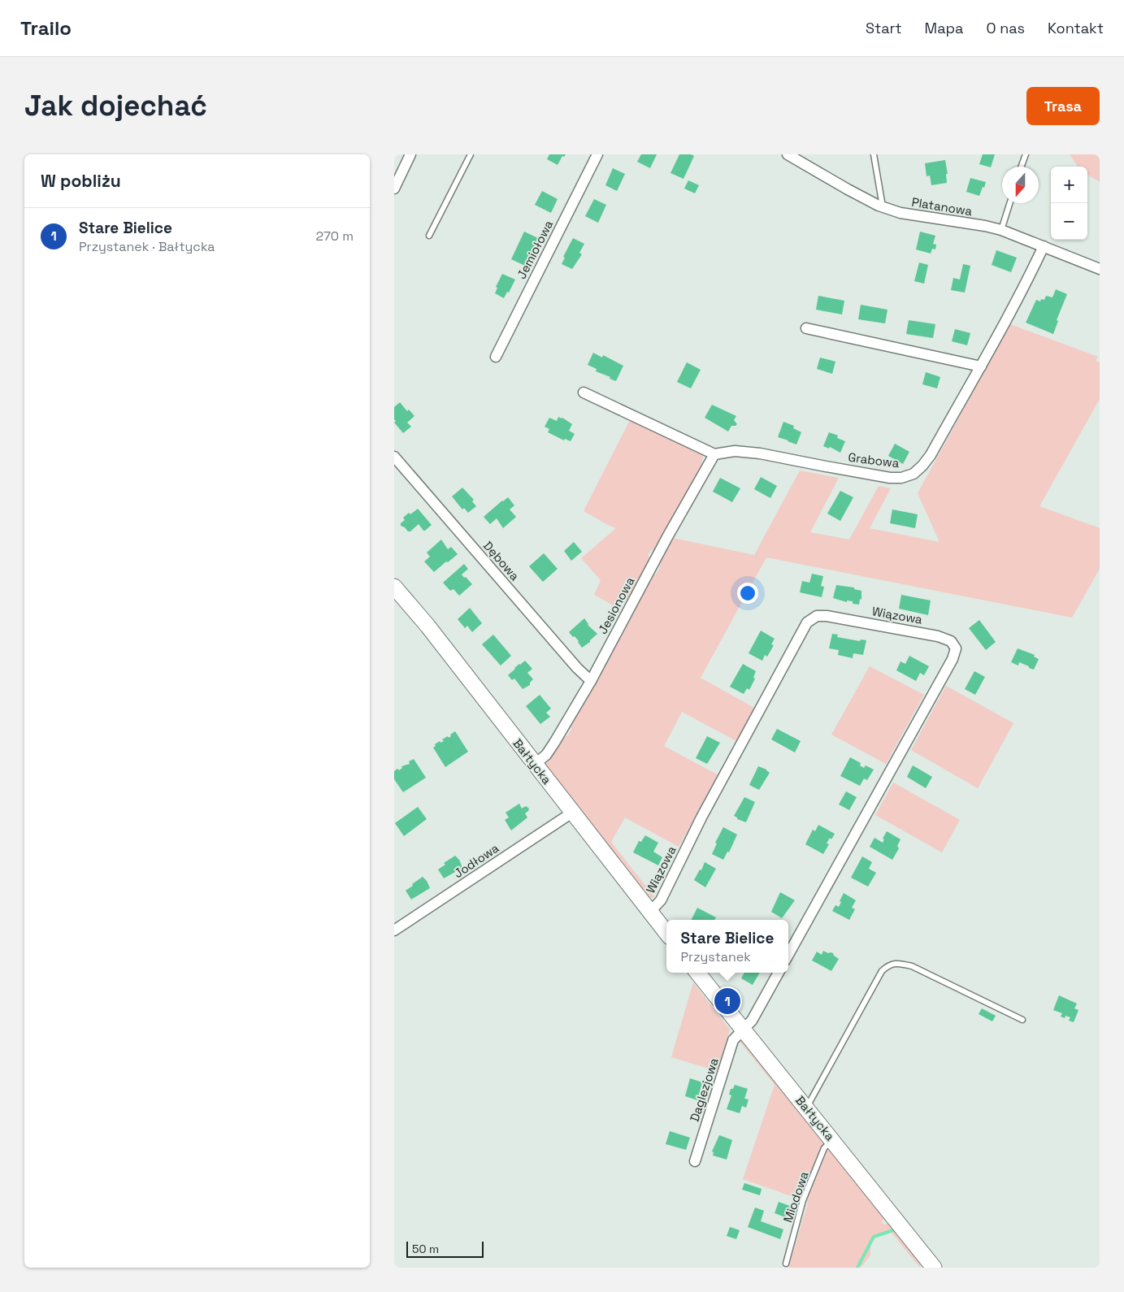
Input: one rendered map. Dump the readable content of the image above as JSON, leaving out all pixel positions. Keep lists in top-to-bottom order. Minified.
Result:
{"streets":{"street":["Platanowa","Jemiołowa","Grabowa","Dębowa","Jesionowa","Wiązowa","Bałtycka","Jodłowa","Daglezjowa"],"lane":["Miodowa"]},"crossings":[["Platanowa","Grabowa"],["Grabowa","Jesionowa"],["Dębowa","Jesionowa"],["Jesionowa","Bałtycka"],["Wiązowa","Bałtycka"],["Bałtycka","Jodłowa"],["Bałtycka","Daglezjowa"],["Bałtycka","Miodowa"]],"scale_bar":"50 m","north":"bottom","page":{"header":"Trailo","nav":["Start","Mapa","O nas","Kontakt"],"buttons":"Trasa","title":"Jak dojechać","heading":"W pobliżu","map_buttons":["+","−"],"list":[{"mark":"1","name":"Stare Bielice","note":"Przystanek · Bałtycka","value":"270 m"}],"popup":["Stare Bielice","Przystanek"],"pins":"1","scale":"50 m"}}
